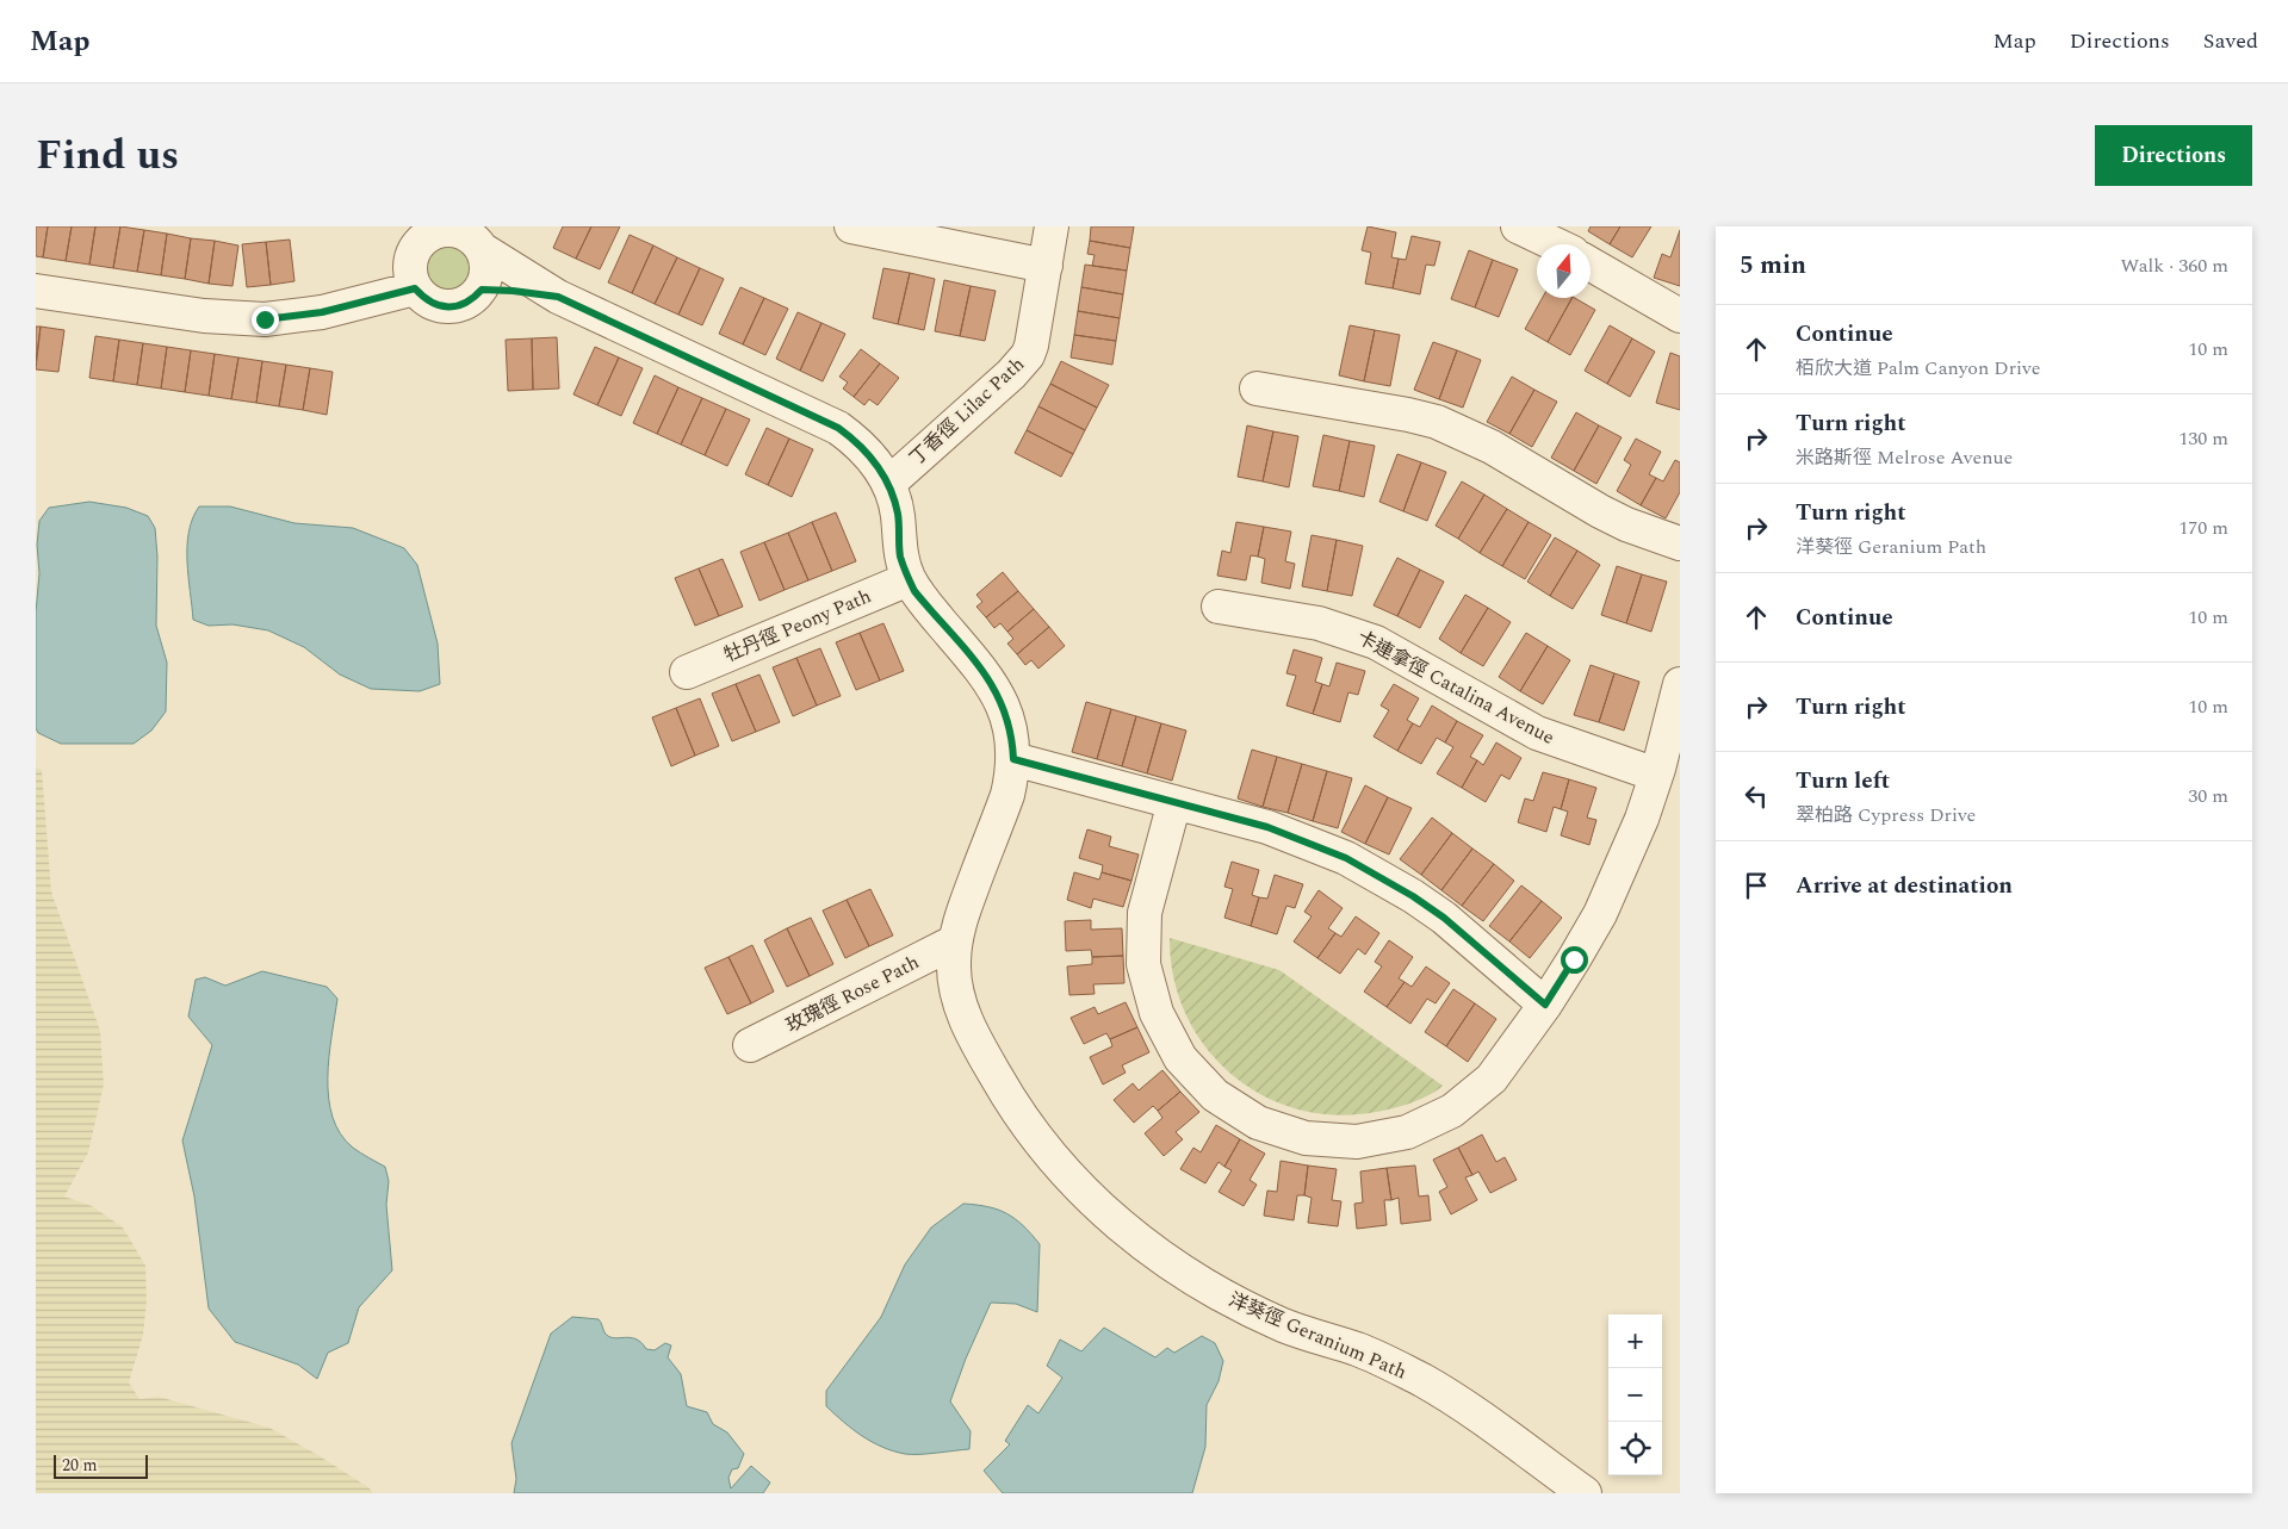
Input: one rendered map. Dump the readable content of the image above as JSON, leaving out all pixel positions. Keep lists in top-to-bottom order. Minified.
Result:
{"streets":{"street":["丁香徑 Lilac Path","牡丹徑 Peony Path","卡連拿徑 Catalina Avenue","玫瑰徑 Rose Path","洋葵徑 Geranium Path"]},"crossings":[["丁香徑 Lilac Path","洋葵徑 Geranium Path"],["牡丹徑 Peony Path","洋葵徑 Geranium Path"],["玫瑰徑 Rose Path","洋葵徑 Geranium Path"]],"scale_bar":"20 m","north":"top","page":{"header":"Map","nav":["Map","Directions","Saved"],"title":"Find us","buttons":"Directions","heading":["5 min","Walk · 360 m"],"list":[["Continue","栢欣大道 Palm Canyon Drive","10 m"],["Turn right","米路斯徑 Melrose Avenue","130 m"],["Turn right","洋葵徑 Geranium Path","170 m"],["Continue","10 m"],["Turn right","10 m"],["Turn left","翠柏路 Cypress Drive","30 m"],"Arrive at destination"],"map_buttons":["+","−"],"scale":"20 m"}}
